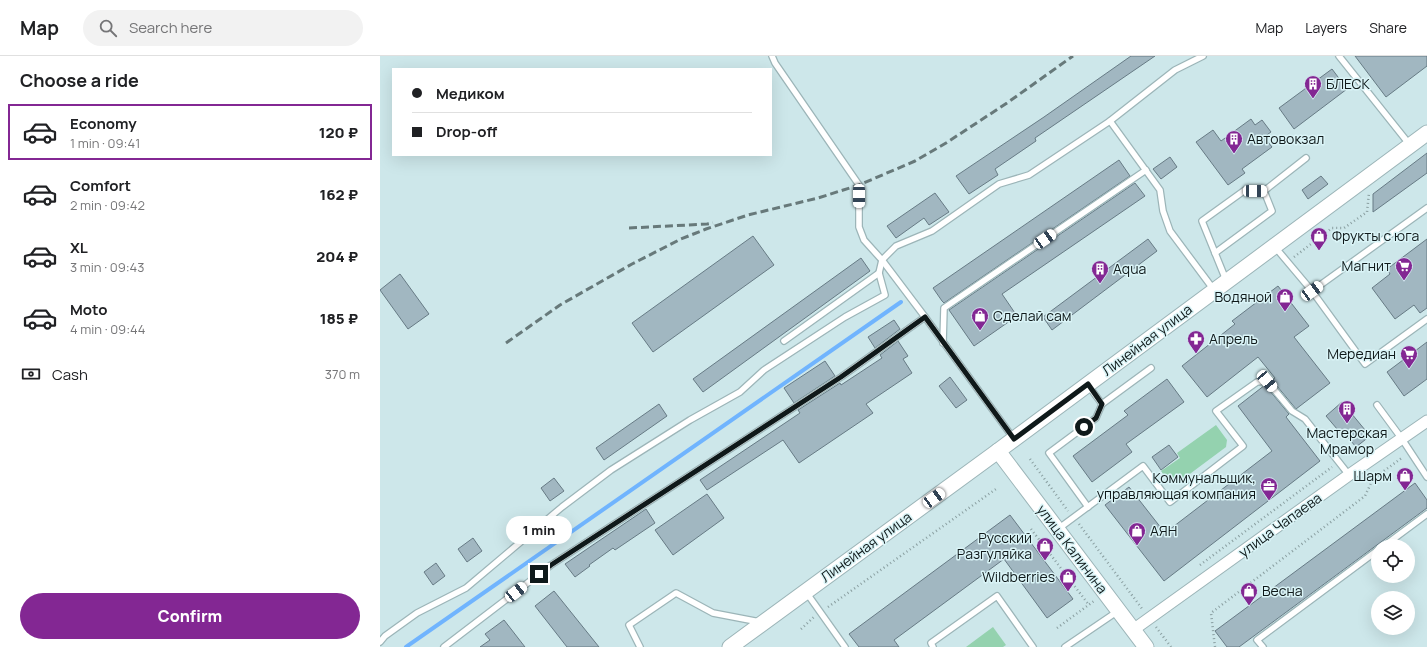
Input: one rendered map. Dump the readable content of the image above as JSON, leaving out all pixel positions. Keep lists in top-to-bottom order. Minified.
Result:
{"streets":{"main road":["Линейная улица","улица Калинина"],"street":["улица Чапаева"]},"crossings":[["Линейная улица","улица Калинина"],["улица Чапаева","улица Калинина"]],"places":{"building":["БЛЕСК","Автовокзал","Aqua","Мастерская Мрамор"],"shop":["Фрукты с юга","Водяной","Сделай сам","Шарм","АЯН","Русский Разгуляйка","Wildberries","Весна"],"supermarket":["Магнит","Мередиан"],"pharmacy":["Апрель"],"office":["Коммунальщик, управляющая компания"]},"page":{"header":"Map","search":"Search here","nav":["Map","Layers","Share"],"heading":"Choose a ride","banner":["Медиком","Drop-off"],"list":[{"name":"Economy","note":"1 min · 09:41","value":"120 ₽"},{"name":"Comfort","note":"2 min · 09:42","value":"162 ₽"},{"name":"XL","note":"3 min · 09:43","value":"204 ₽"},{"name":"Moto","note":"4 min · 09:44","value":"185 ₽"}],"pay":["Cash","370 m"],"bubble":"1 min","buttons":"Confirm"}}
